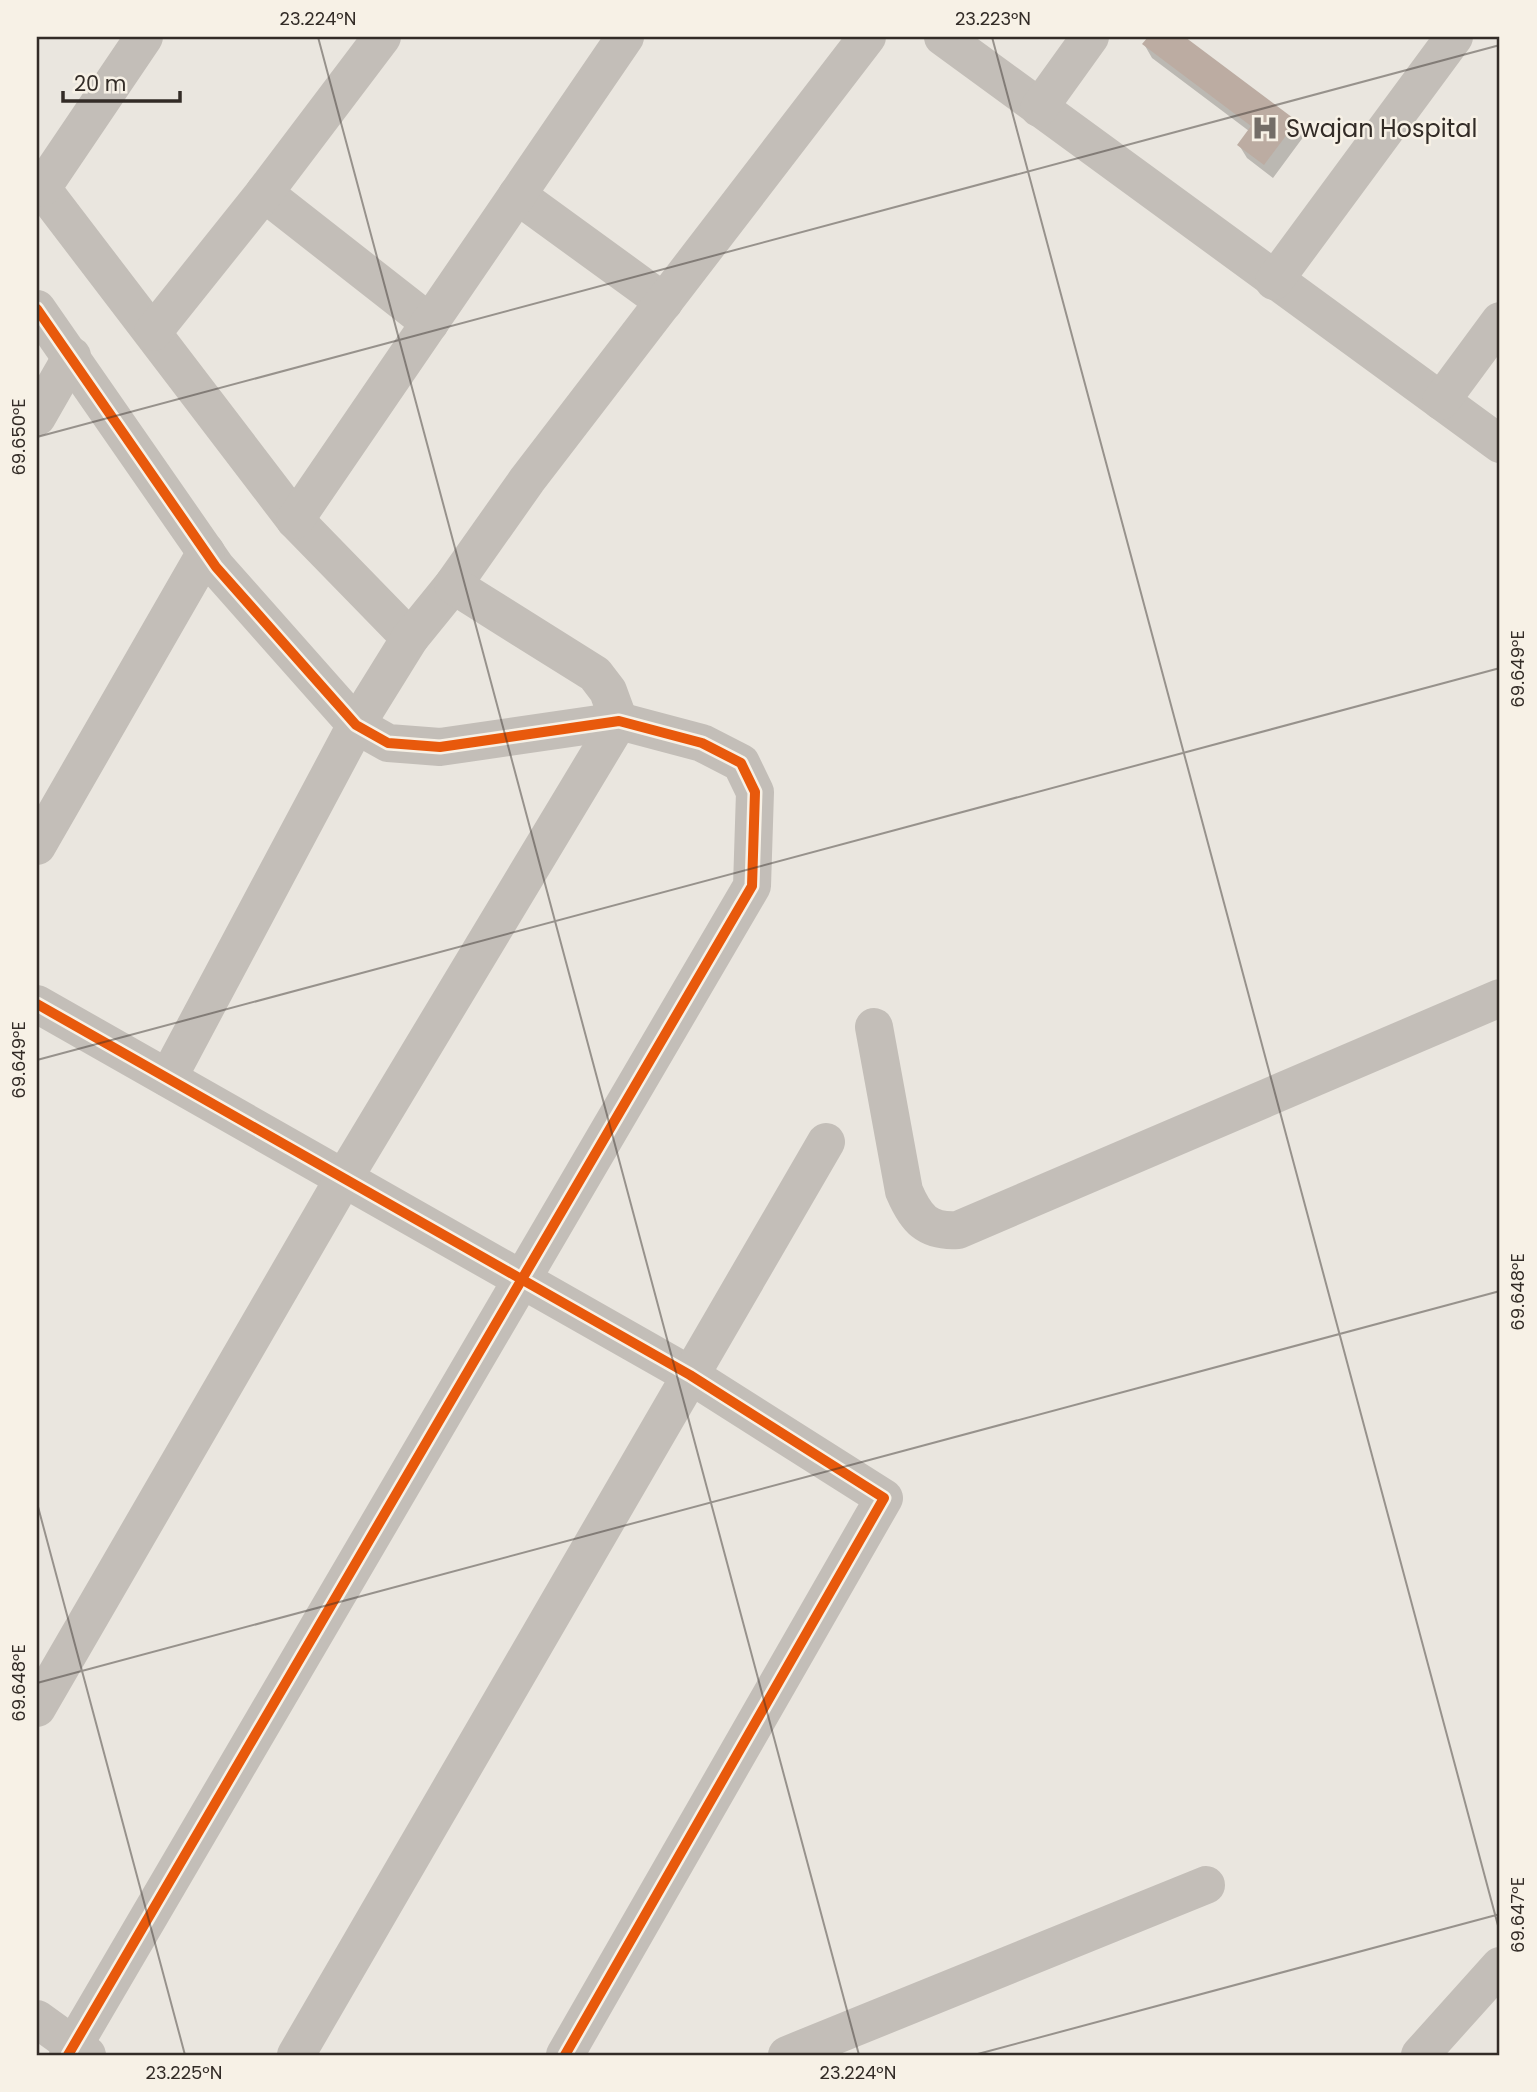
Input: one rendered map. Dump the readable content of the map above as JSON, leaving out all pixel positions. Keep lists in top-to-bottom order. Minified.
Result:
{"places":{"hospital":["Swajan Hospital"]},"scale_bar":"20 m","coordinates":["23.224°N","23.223°N","69.650°E","69.649°E","69.648°E","69.647°E","23.225°N"]}
